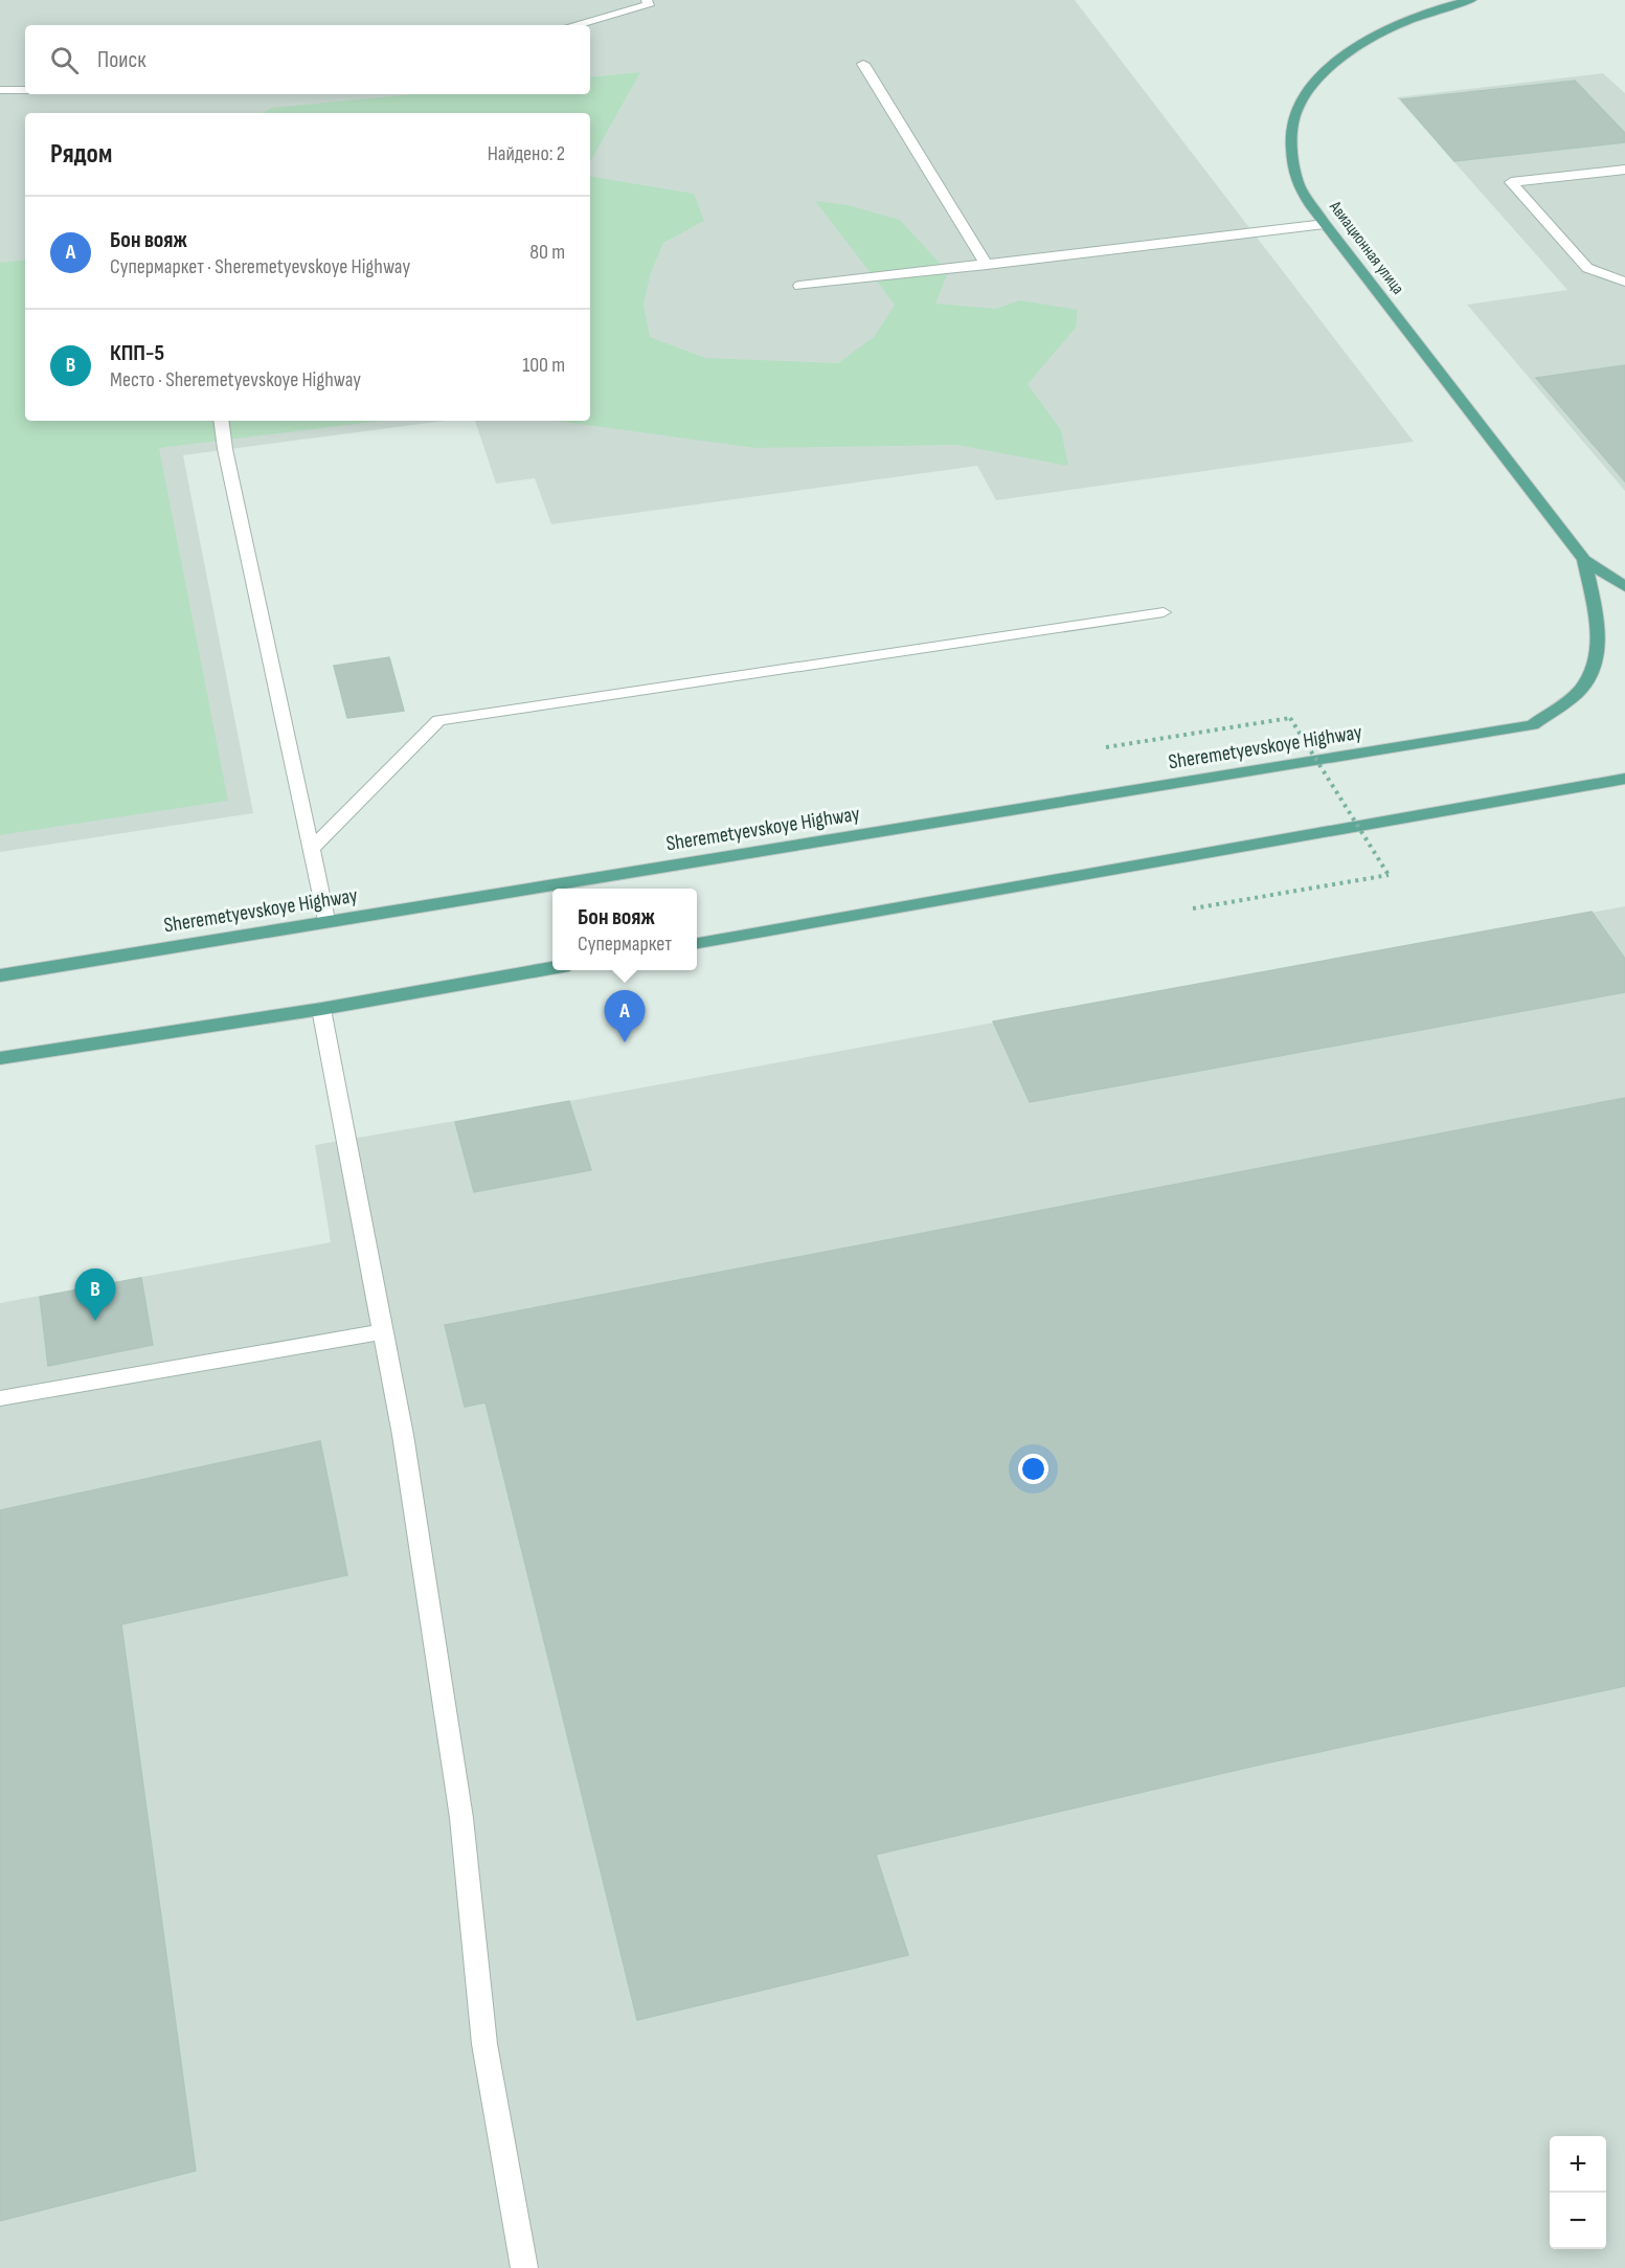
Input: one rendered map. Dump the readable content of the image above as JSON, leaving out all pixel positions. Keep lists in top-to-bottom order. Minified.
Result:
{"streets":{"main road":["Авиационная улица","Sheremetyevskoye Highway"]},"crossings":[["Авиационная улица","Sheremetyevskoye Highway"]],"page":{"search":"Поиск","heading":["Рядом","Найдено: 2"],"list":[{"mark":"A","name":"Бон вояж","note":"Супермаркет · Sheremetyevskoye Highway","value":"80 m"},{"mark":"B","name":"КПП-5","note":"Место · Sheremetyevskoye Highway","value":"100 m"}],"popup":["Бон вояж","Супермаркет"],"pins":["A","B"],"map_buttons":["+","−"]}}
